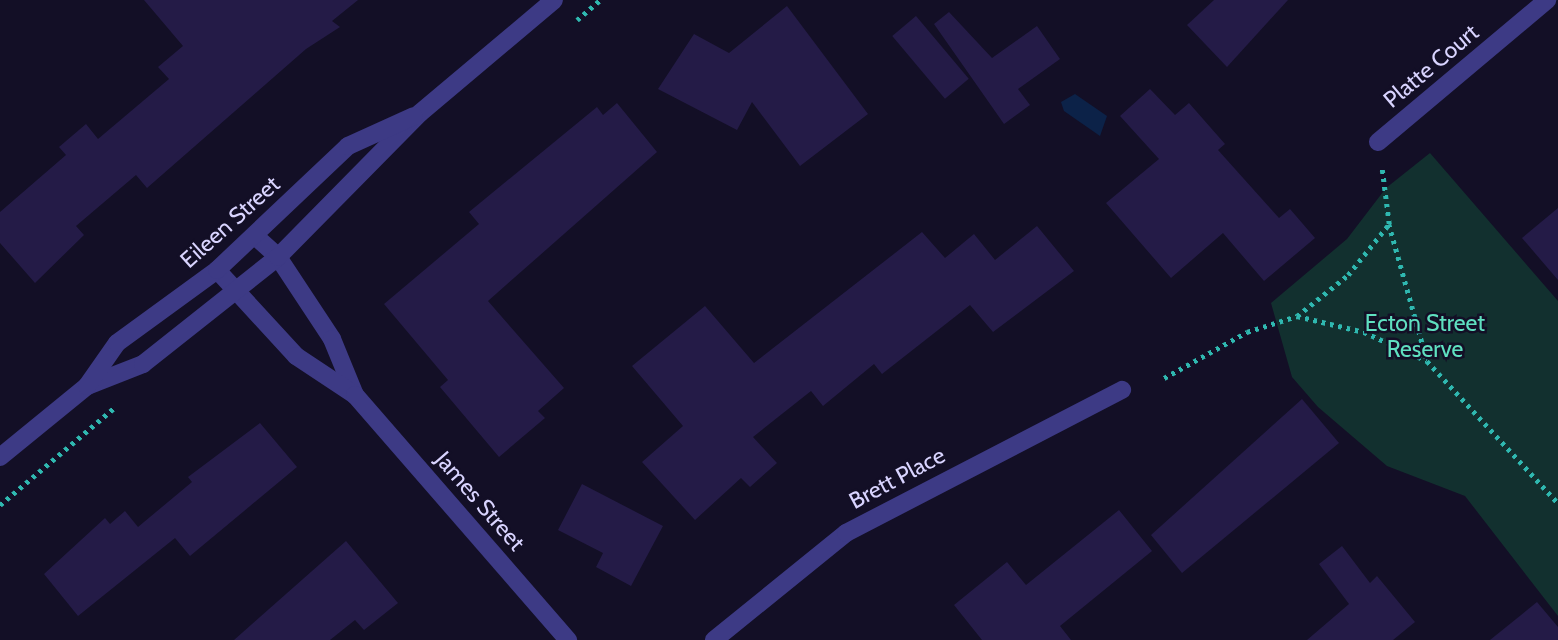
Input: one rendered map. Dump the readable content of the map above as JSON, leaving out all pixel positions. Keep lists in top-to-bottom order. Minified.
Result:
{"streets":{"street":["Platte Court","Eileen Street","Brett Place","James Street"]},"crossings":[["Eileen Street","James Street"]],"parks":["Ecton Street Reserve"]}
